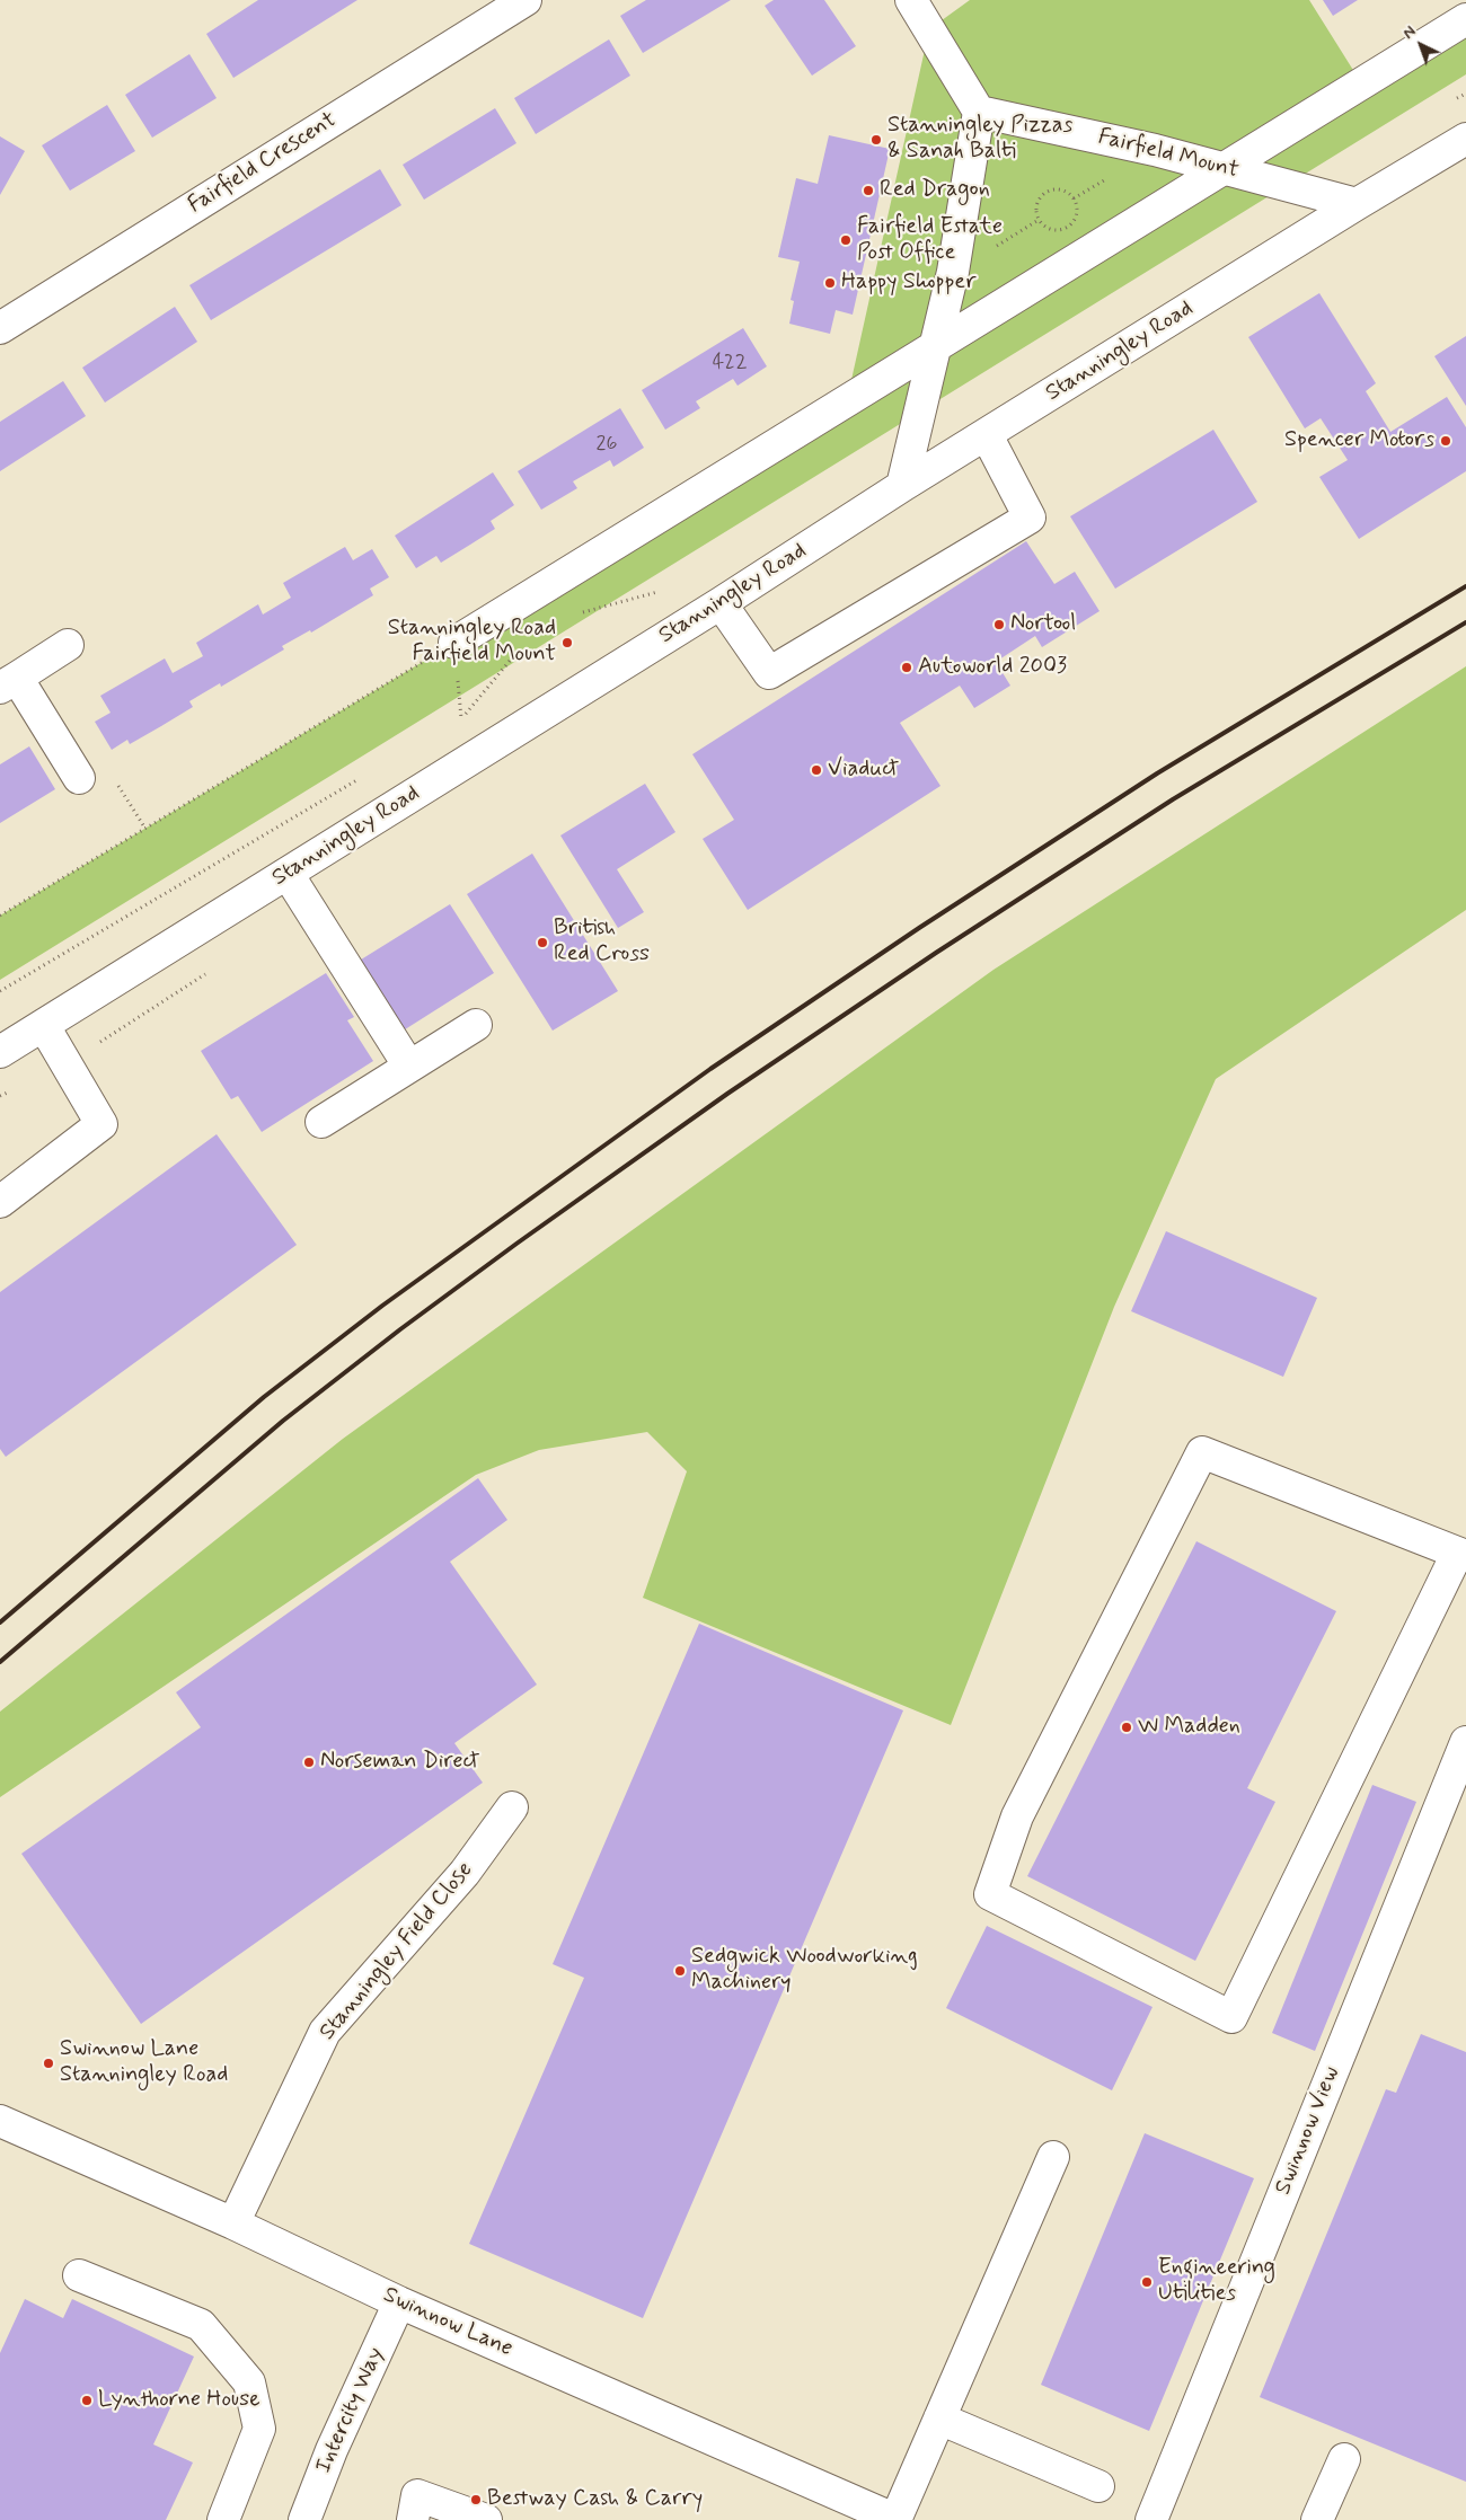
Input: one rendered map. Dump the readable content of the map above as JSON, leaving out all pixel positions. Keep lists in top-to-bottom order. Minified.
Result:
{"streets":{"street":["Fairfield Mount","Fairfield Crescent","Stanningley Road","Stanningley Field Close","Swinnow View","Swinnow Lane","Intercity Way"]},"crossings":[["Fairfield Mount","Stanningley Road"],["Stanningley Field Close","Swinnow Lane"],["Swinnow Lane","Intercity Way"]],"places":["Stanningley Pizzas & Sanah Balti","Red Dragon","Fairfield Estate Post Office","Happy Shopper","Spencer Motors","Nortool","Stanningley Road Fairfield Mount","Autoworld 2003","Viaduct","British Red Cross","W Madden","Norseman Direct","Sedgwick Woodworking Machinery","Swinnow Lane Stanningley Road","Engineering Utilities","Lynthorne House","Bestway Cash & Carry"],"house_numbers":["422","26"],"north":"top left"}
